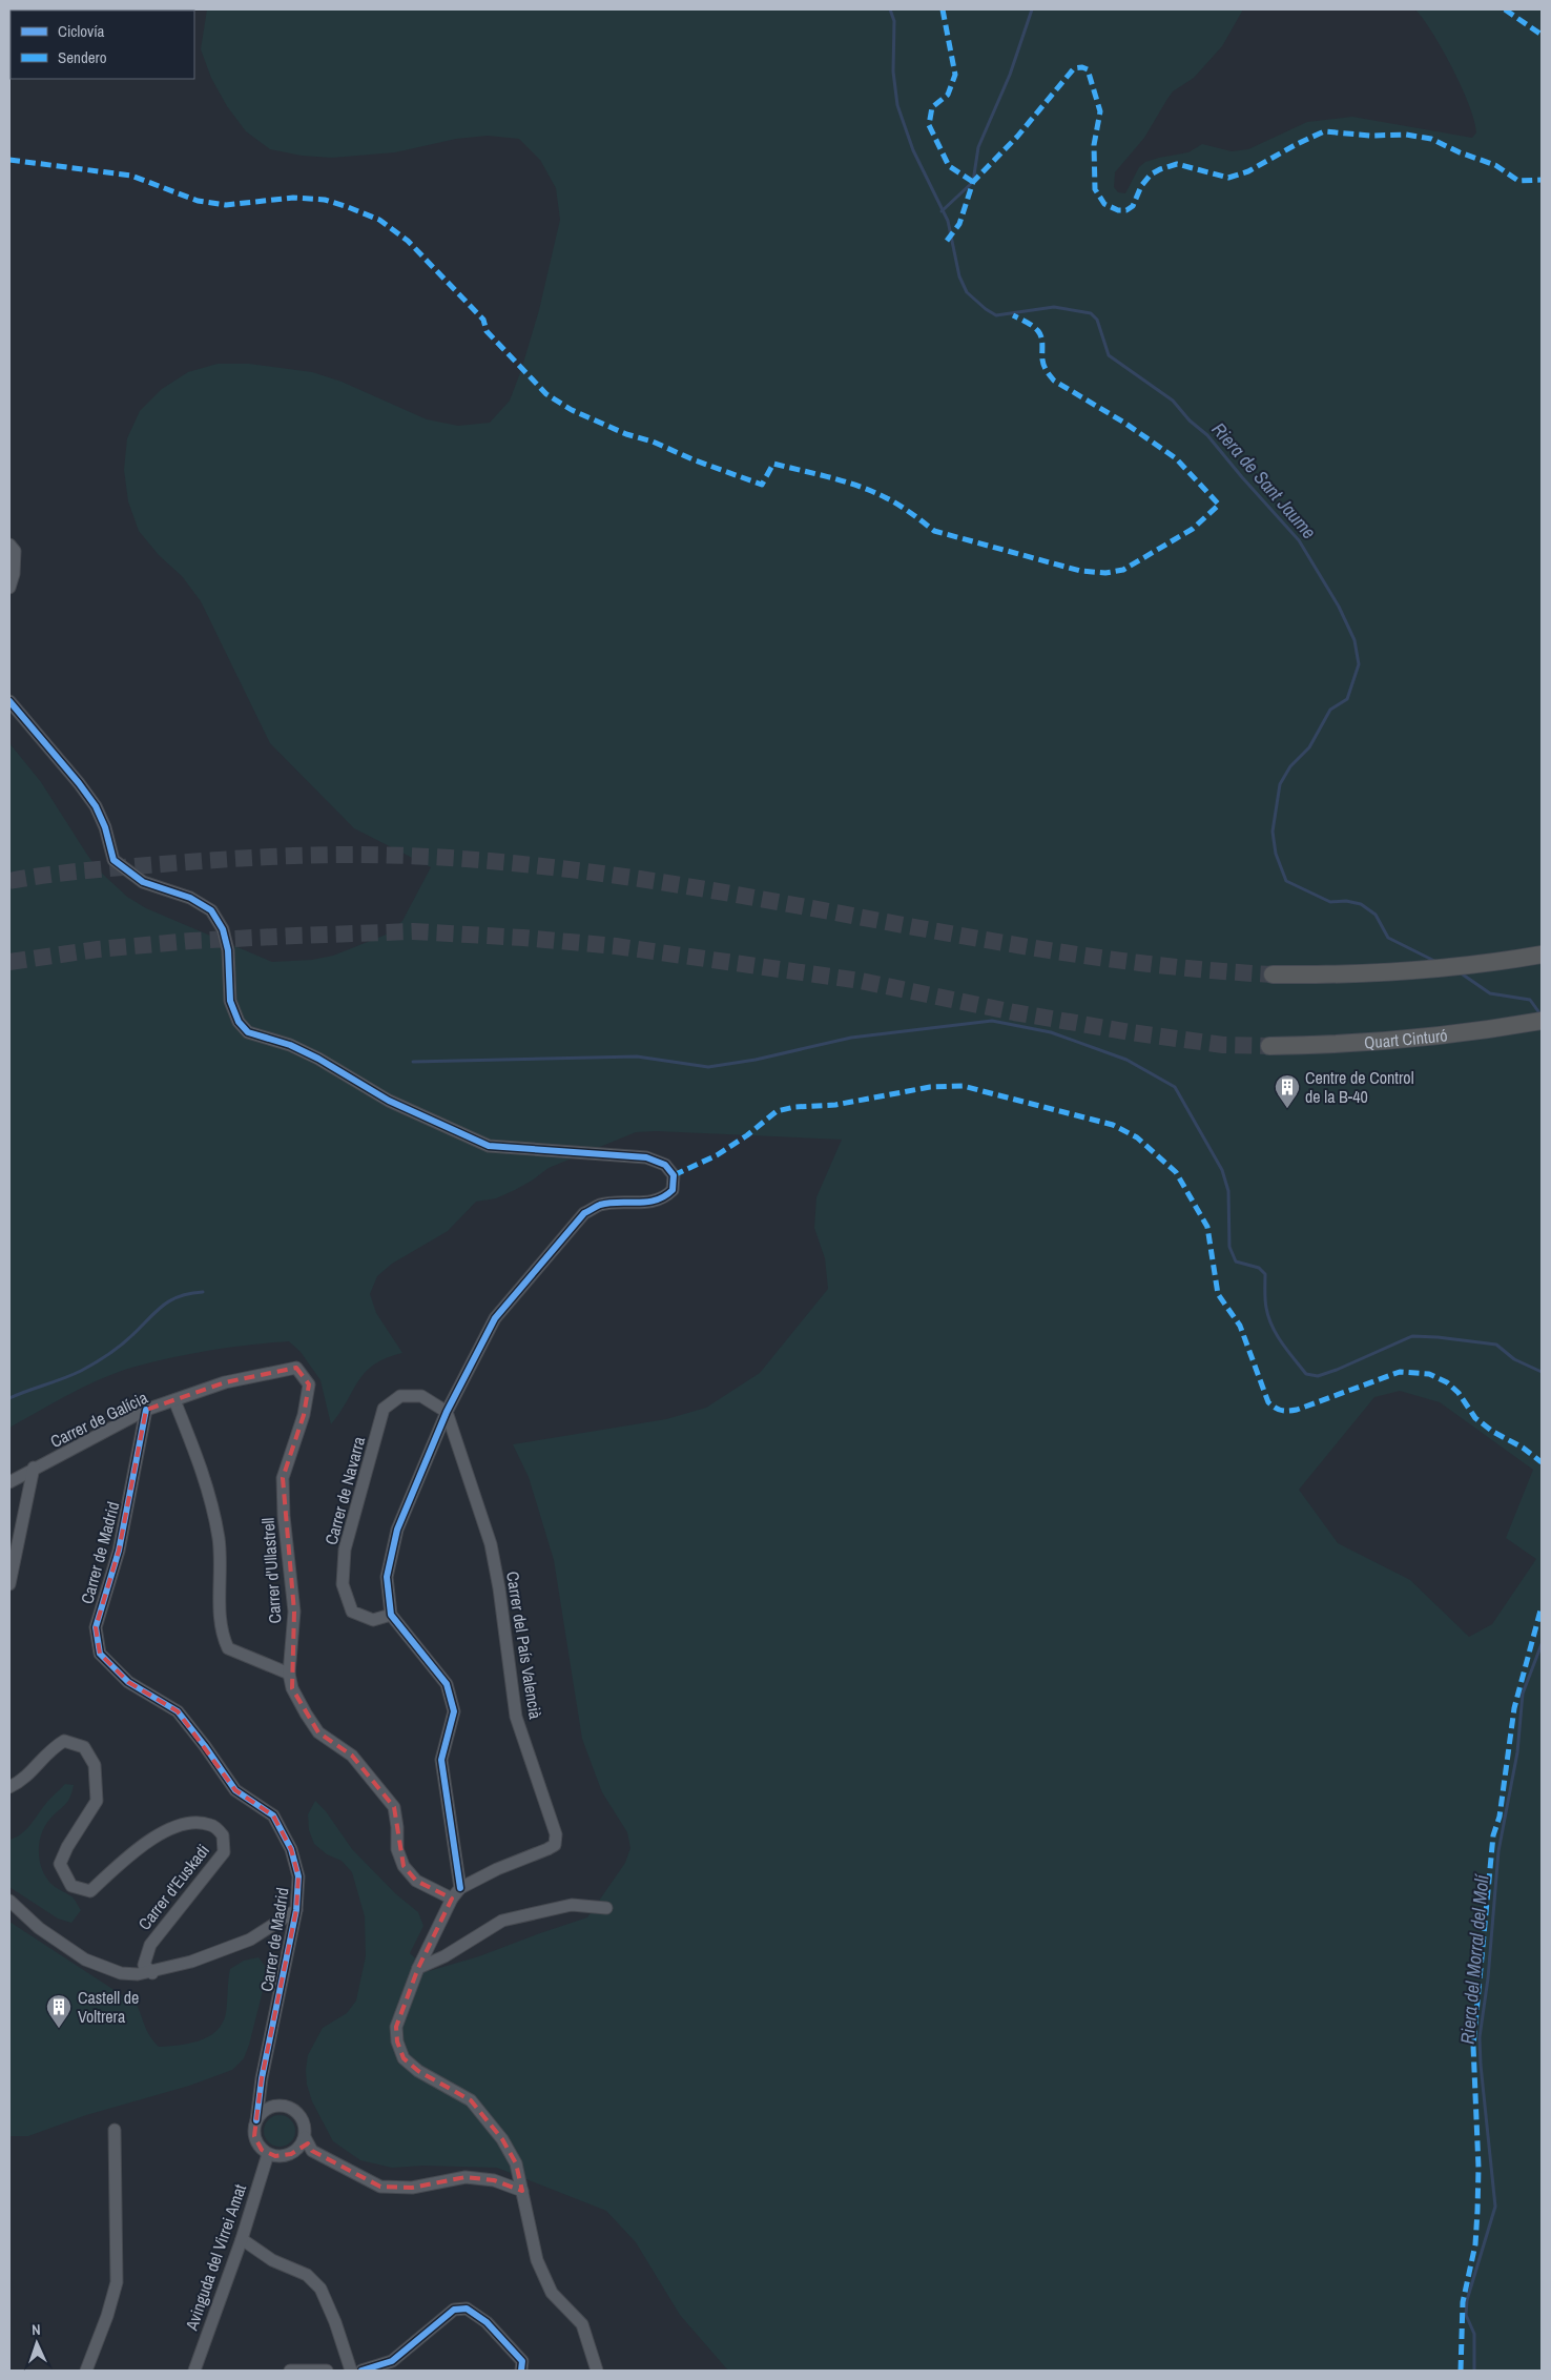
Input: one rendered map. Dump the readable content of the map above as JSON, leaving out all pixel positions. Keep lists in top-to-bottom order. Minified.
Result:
{"streets":{"highway":["Quart Cinturó"],"street":["Carrer de Galícia","Carrer de Navarra","Carrer de Madrid","Carrer d'Ullastrell","Carrer del País Valencià","Carrer d'Euskadi","Avinguda del Virrei Amat"]},"crossings":[["Carrer de Galícia","Carrer de Madrid"],["Carrer de Galícia","Carrer d'Ullastrell"],["Carrer de Navarra","Carrer del País Valencià"],["Carrer de Madrid","Avinguda del Virrei Amat"]],"water":["Riera de Sant Jaume","Riera del Morral del Molí"],"places":{"building":["Centre de Control de la B-40","Castell de Voltrera"]},"legend":["Ciclovía","Sendero"],"north":"top"}
